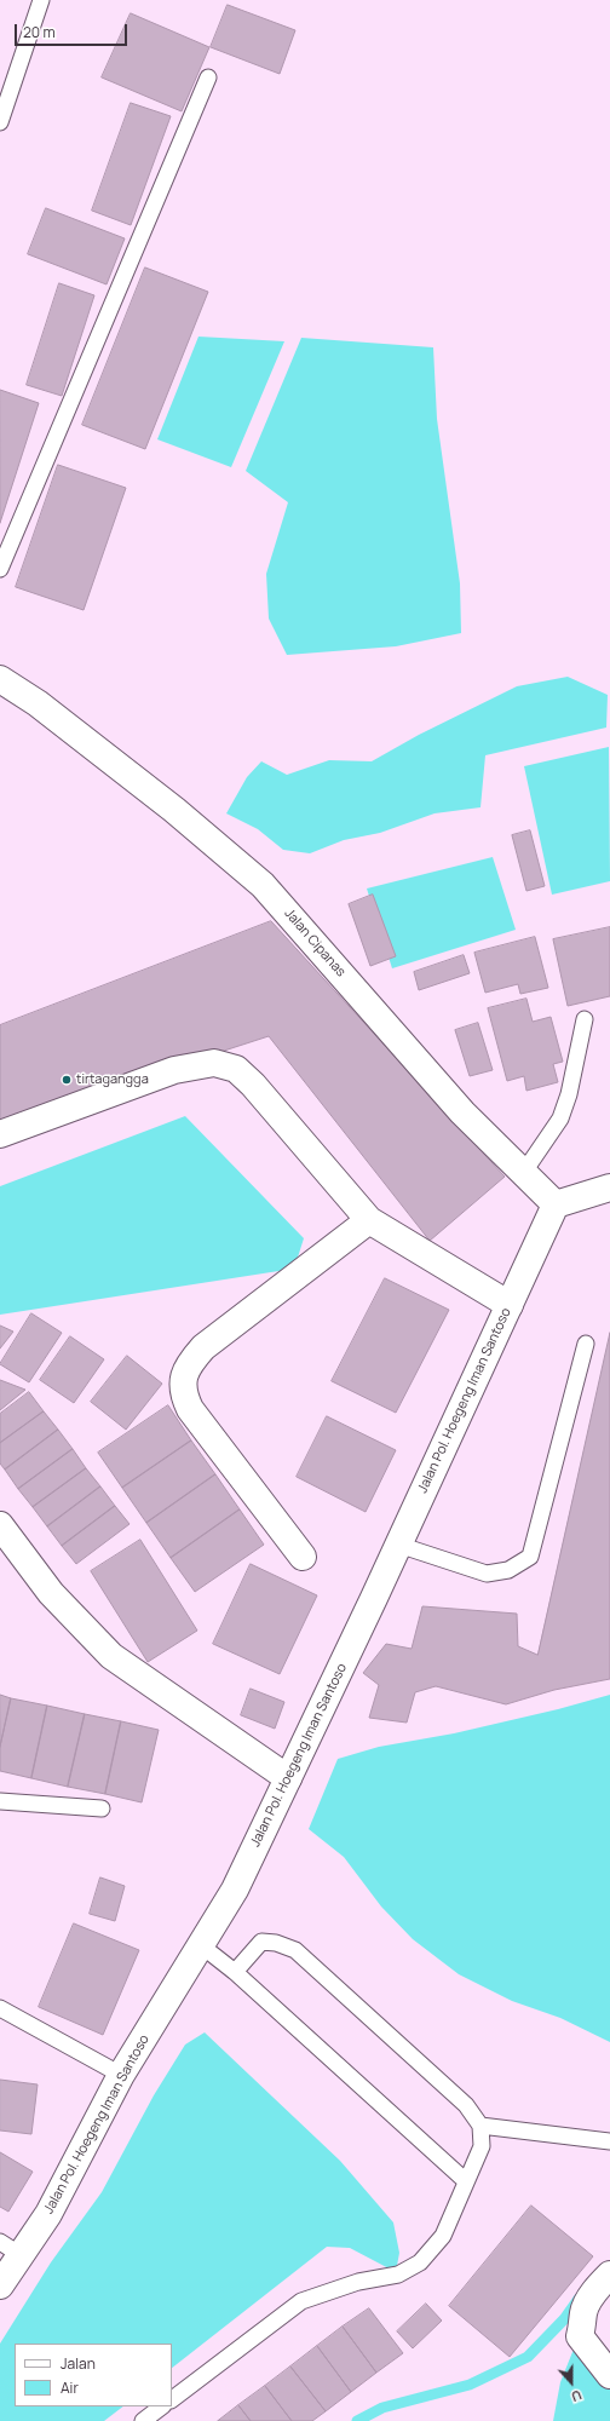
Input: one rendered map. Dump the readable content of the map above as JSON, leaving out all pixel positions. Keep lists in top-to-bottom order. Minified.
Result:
{"streets":{"street":["Jalan Cipanas","Jalan Pol. Hoegeng Iman Santoso"]},"crossings":[["Jalan Cipanas","Jalan Pol. Hoegeng Iman Santoso"]],"places":["tirtagangga"],"legend":["Jalan","Air"],"scale_bar":"20 m","north":"bottom"}
